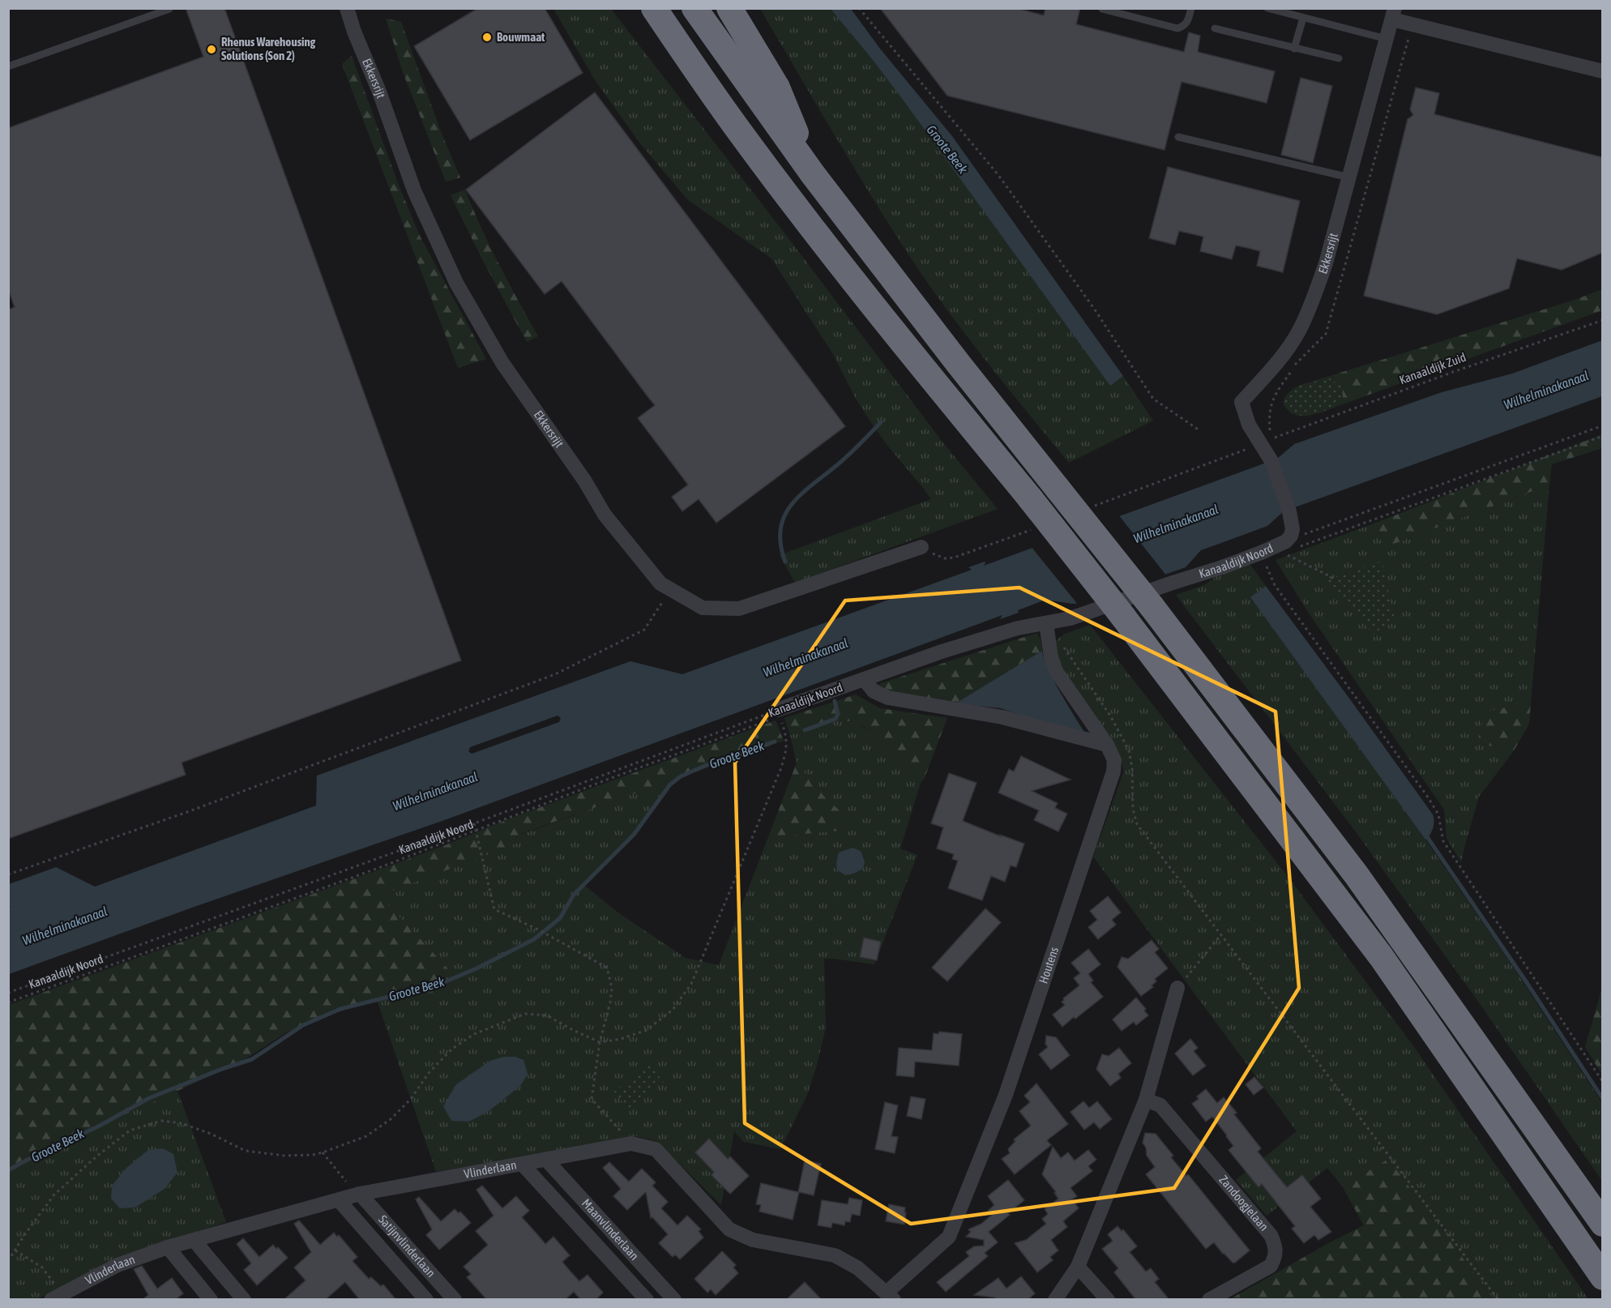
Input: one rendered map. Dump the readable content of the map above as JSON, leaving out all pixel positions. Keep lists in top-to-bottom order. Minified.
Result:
{"streets":{"street":["Ekkersrijt","Kanaaldijk Noord","Houtens","Vlinderlaan","Zandoogjelaan","Maanvlinderlaan","Satijnvlinderlaan"],"path":["Kanaaldijk Zuid"]},"crossings":[["Ekkersrijt","Kanaaldijk Noord"],["Kanaaldijk Noord","Houtens"],["Houtens","Vlinderlaan"],["Vlinderlaan","Maanvlinderlaan"],["Vlinderlaan","Satijnvlinderlaan"]],"water":["Groote Beek","Wilhelminakanaal"],"places":["Bouwmaat","Rhenus Warehousing Solutions (Son 2)"]}
